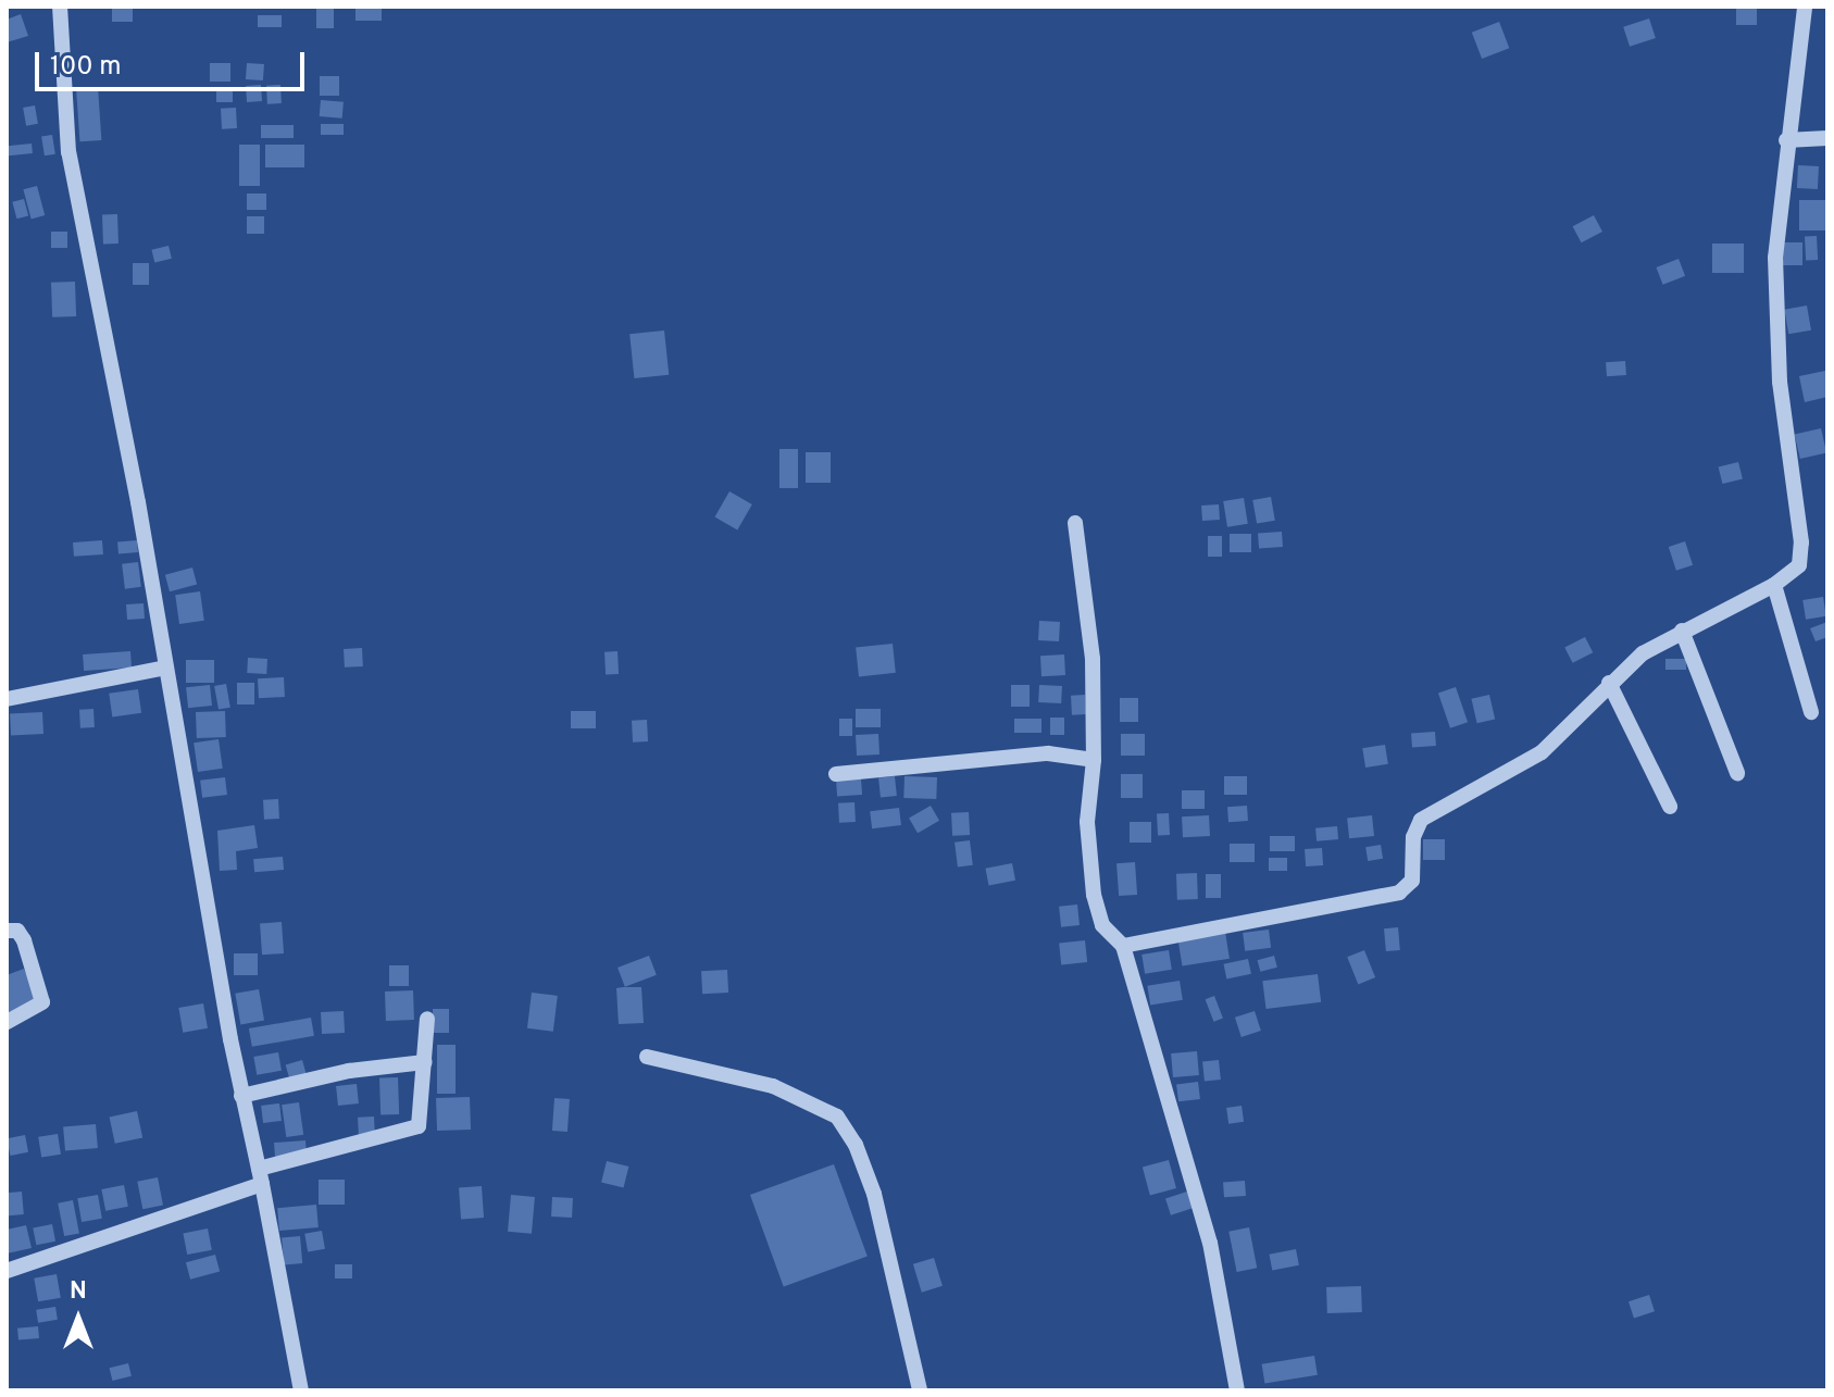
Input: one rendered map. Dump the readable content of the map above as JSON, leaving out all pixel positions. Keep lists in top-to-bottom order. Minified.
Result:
{"scale_bar":"100 m","north":"top"}
